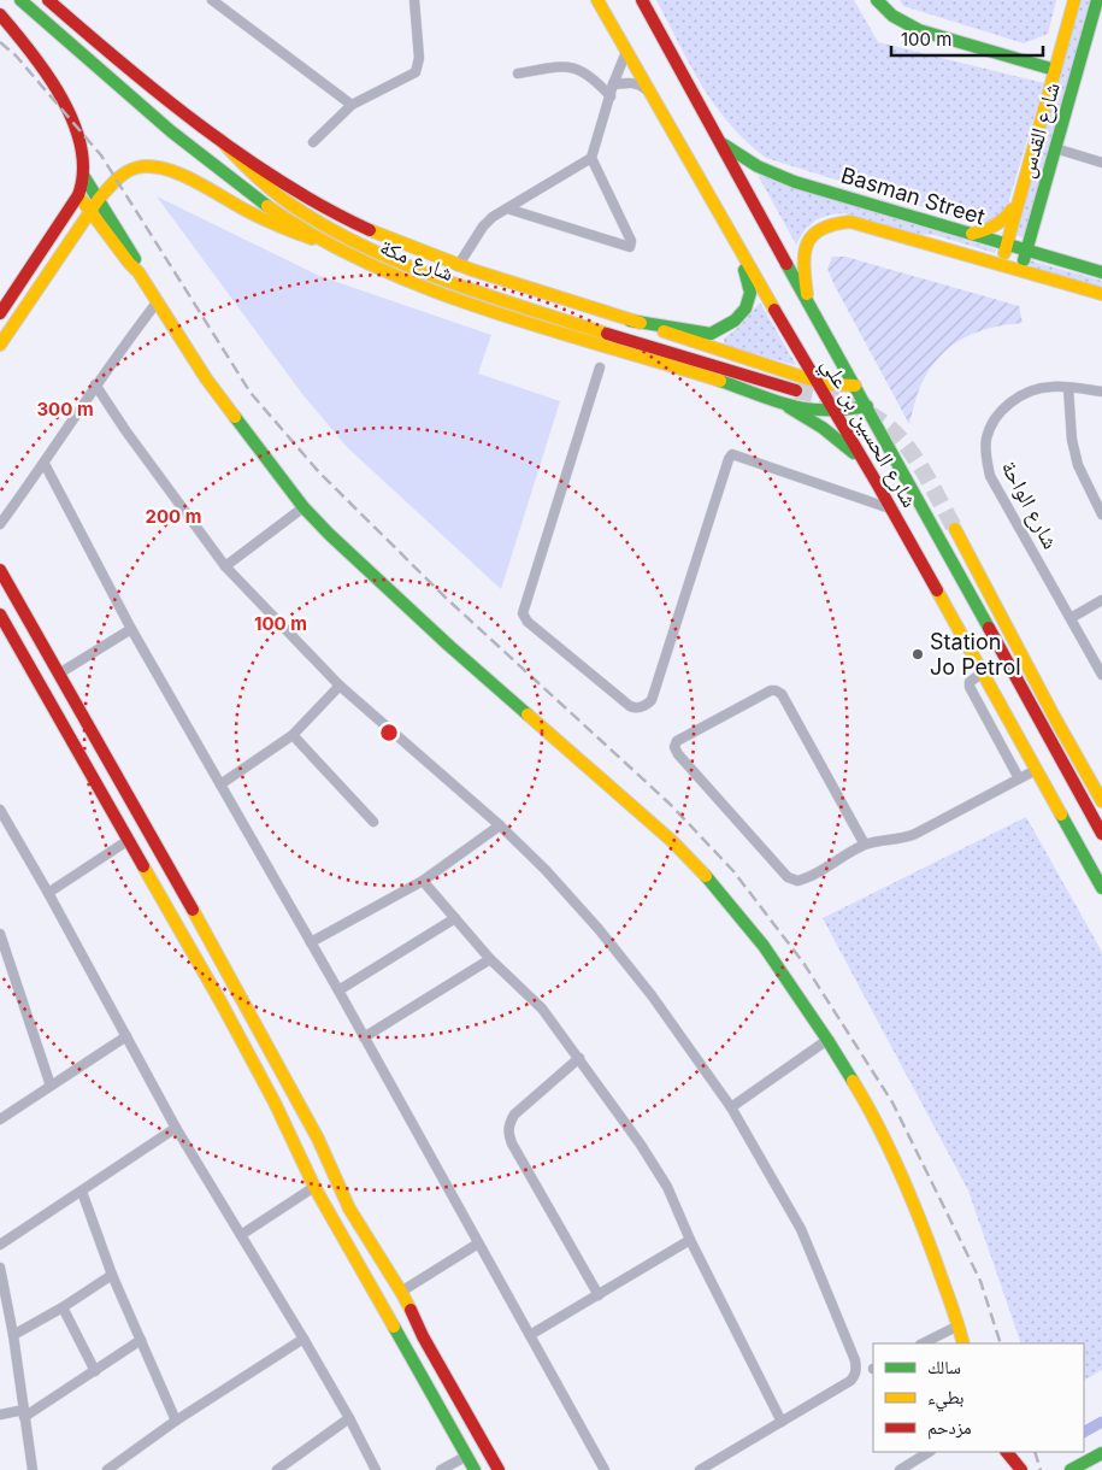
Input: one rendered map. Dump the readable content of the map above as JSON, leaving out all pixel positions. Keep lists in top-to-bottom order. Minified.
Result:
{"streets":{"main road":["شارع القدس","Basman Street","شارع مكة","شارع الحسين بن علي"],"street":["شارع الواحة"]},"crossings":[["شارع القدس","Basman Street"],["Basman Street","شارع الحسين بن علي"],["شارع مكة","شارع الحسين بن علي"]],"places":["Station Jo Petrol"],"legend":["سالك","بطيء","مزدحم"],"scale_bar":"100 m","rings":["300 m","200 m","100 m"]}
